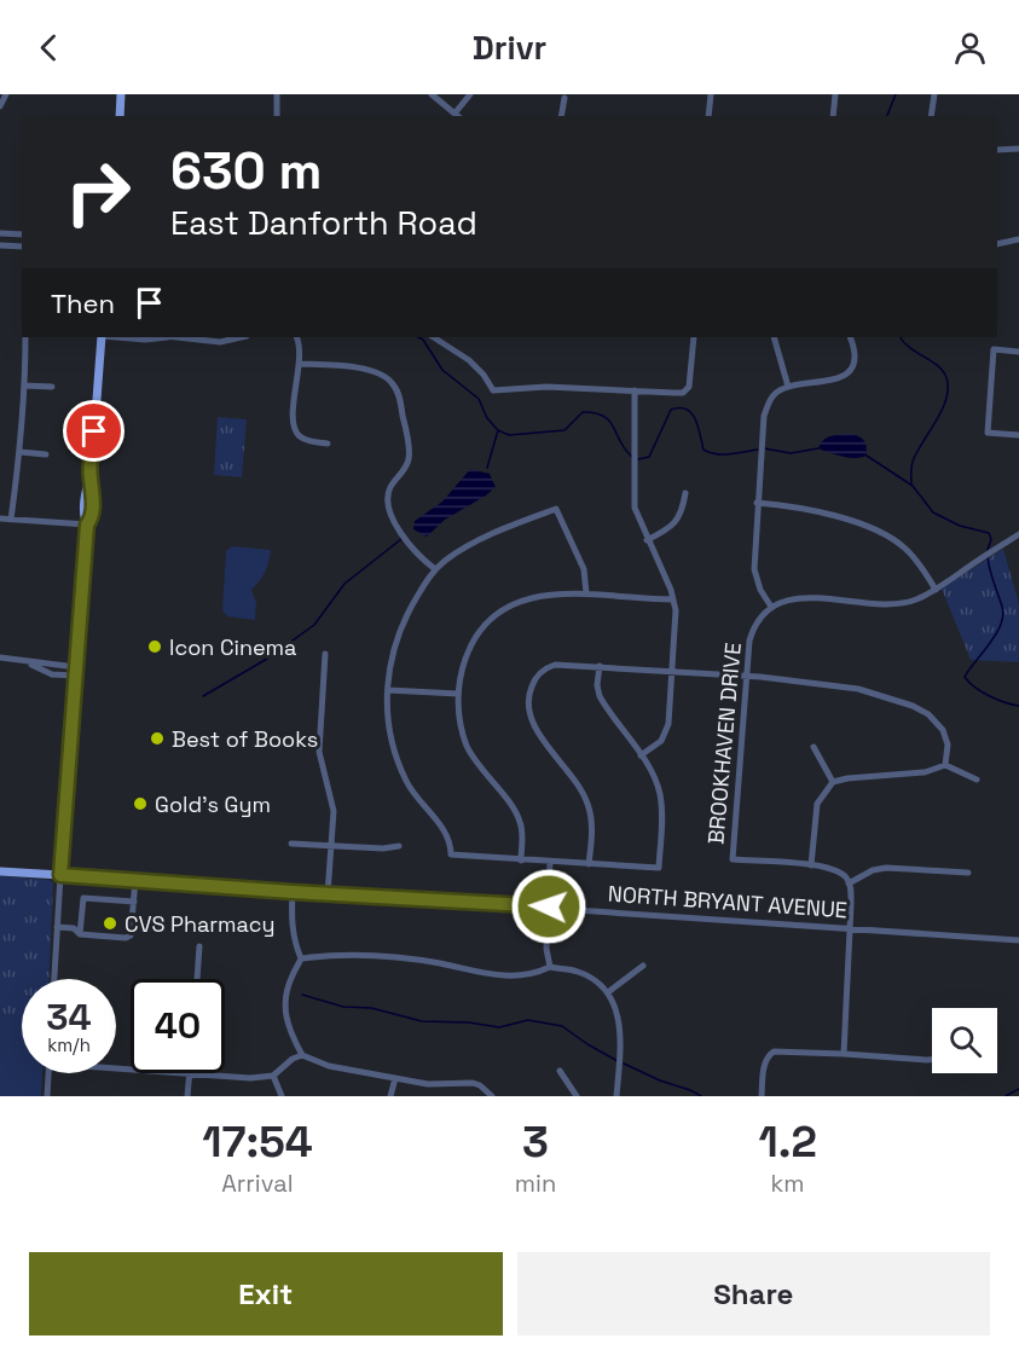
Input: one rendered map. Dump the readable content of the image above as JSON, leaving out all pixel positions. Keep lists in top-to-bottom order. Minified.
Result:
{"streets":{"main road":["NORTH BRYANT AVENUE"],"street":["BROOKHAVEN DRIVE"]},"places":["Icon Cinema","Best of Books","Gold's Gym","CVS Pharmacy"],"page":{"header":"Drivr","turn":["630 m","East Danforth Road"],"then":"Then","speed":"34 km/h","limit":"40","eta":["17:54","Arrival","3","min","1.2","km"],"buttons":["Exit","Share"]}}
